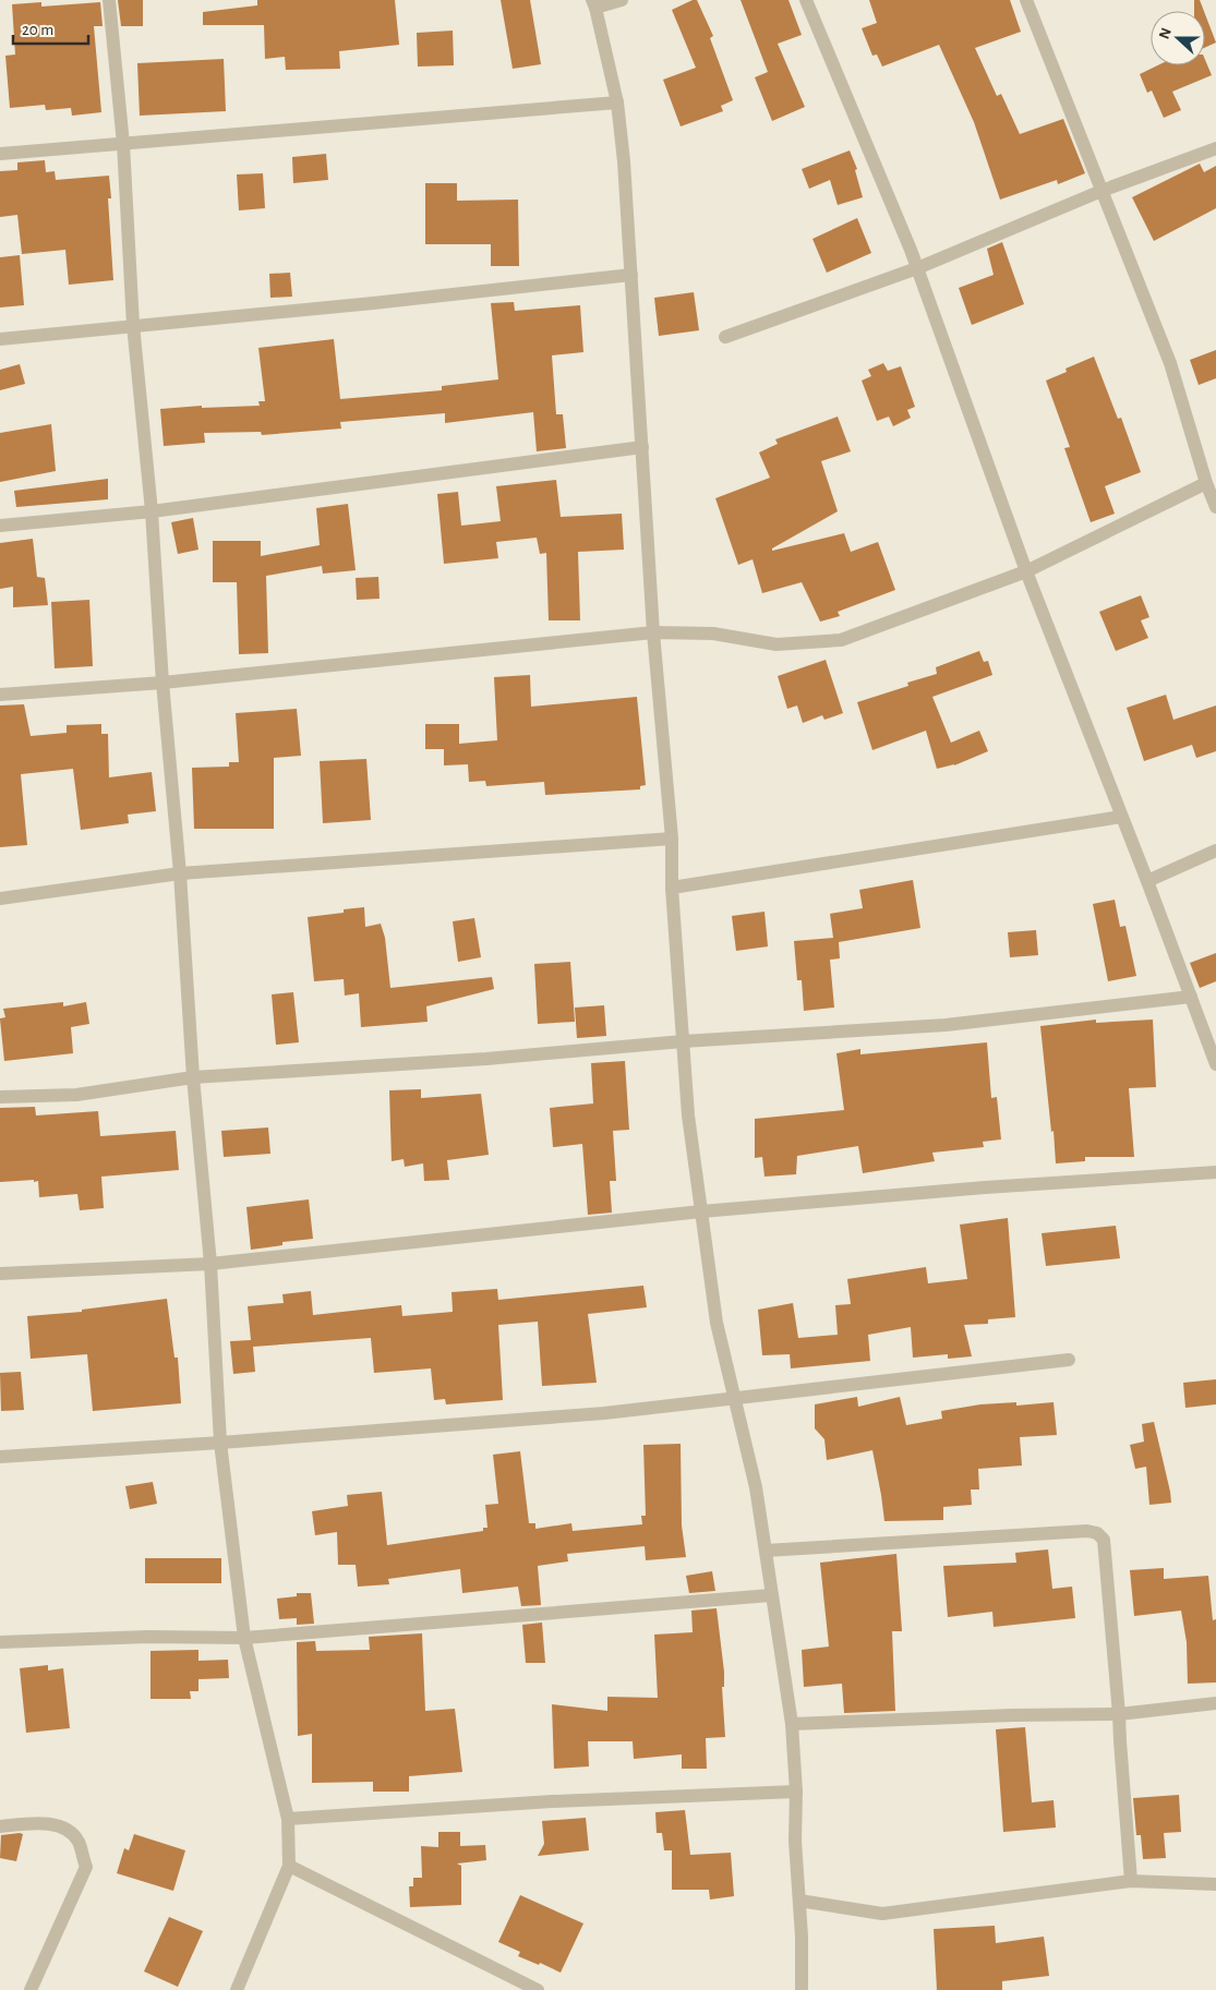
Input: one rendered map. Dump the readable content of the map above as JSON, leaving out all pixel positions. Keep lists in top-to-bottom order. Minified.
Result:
{"scale_bar":"20 m","north":"left"}
